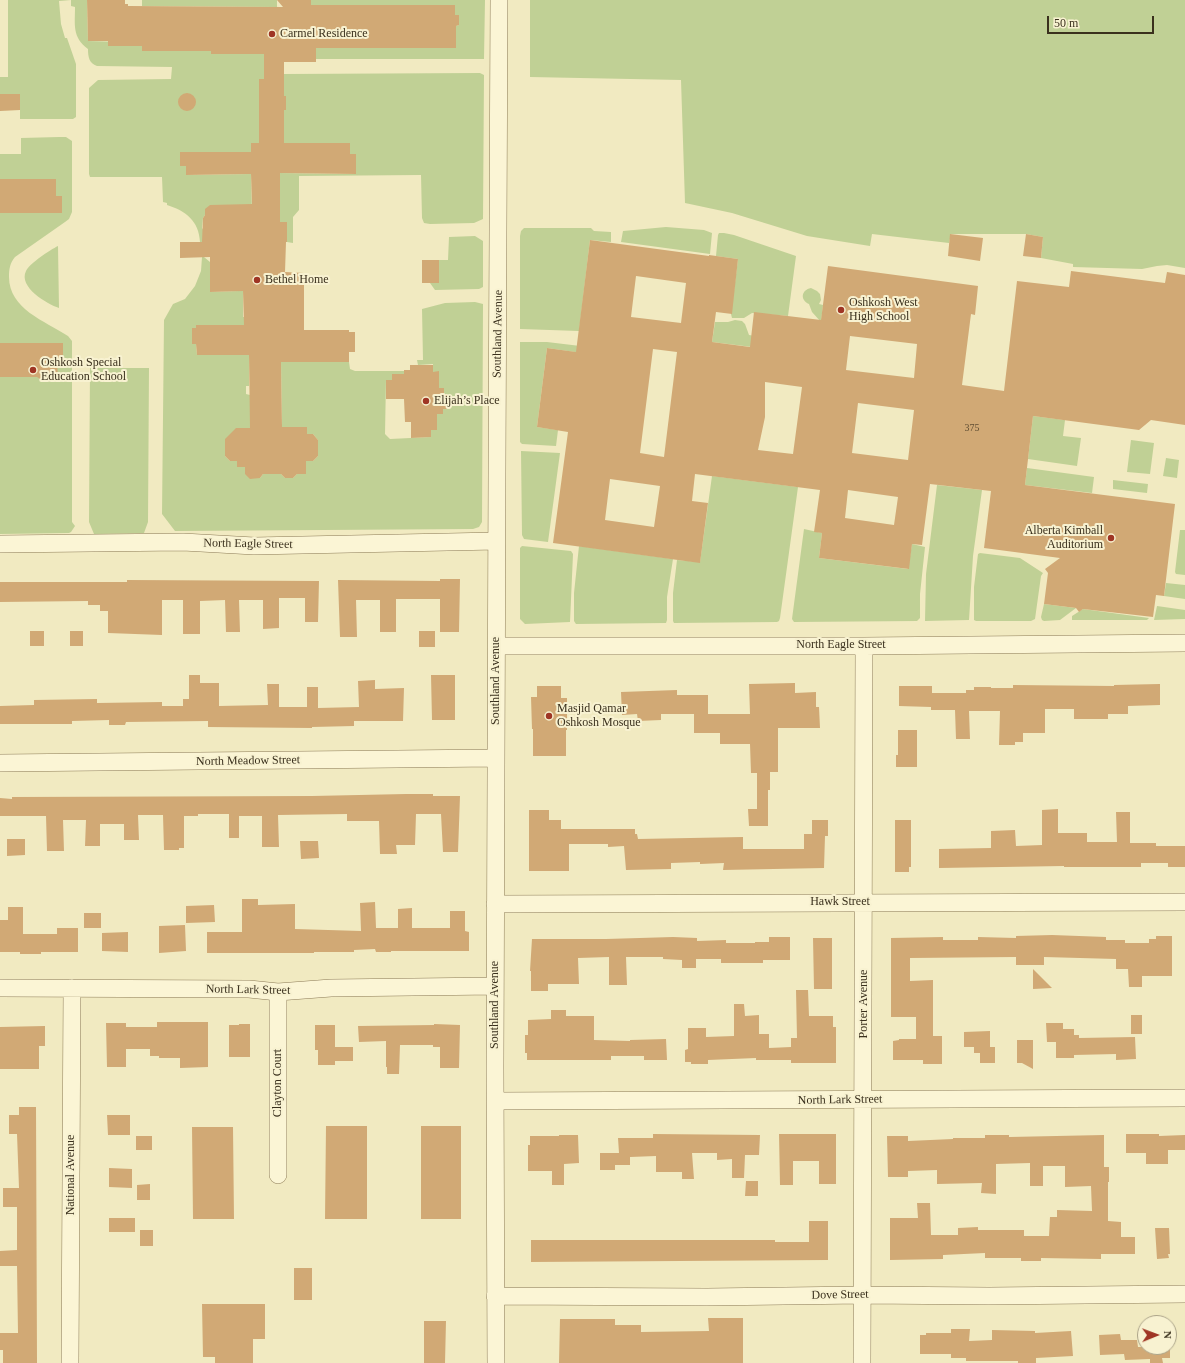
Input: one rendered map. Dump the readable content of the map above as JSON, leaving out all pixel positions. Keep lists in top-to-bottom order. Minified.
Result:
{"streets":{"street":["Southland Avenue","North Eagle Street","North Meadow Street","Hawk Street","North Lark Street","Porter Avenue","Clayton Court","National Avenue","Dove Street"]},"crossings":[["Southland Avenue","North Eagle Street"],["Southland Avenue","North Meadow Street"],["Southland Avenue","Hawk Street"],["Southland Avenue","North Lark Street"],["Southland Avenue","Dove Street"],["North Eagle Street","Porter Avenue"],["Hawk Street","Porter Avenue"],["North Lark Street","Porter Avenue"],["North Lark Street","Clayton Court"],["North Lark Street","National Avenue"],["Porter Avenue","Dove Street"]],"places":["Carmel Residence","Bethel Home","Oshkosh West High School","Oshkosh Special Education School","Elijah’s Place","Alberta Kimball Auditorium","Masjid Qamar Oshkosh Mosque"],"house_numbers":["375"],"scale_bar":"50 m","north":"right"}
